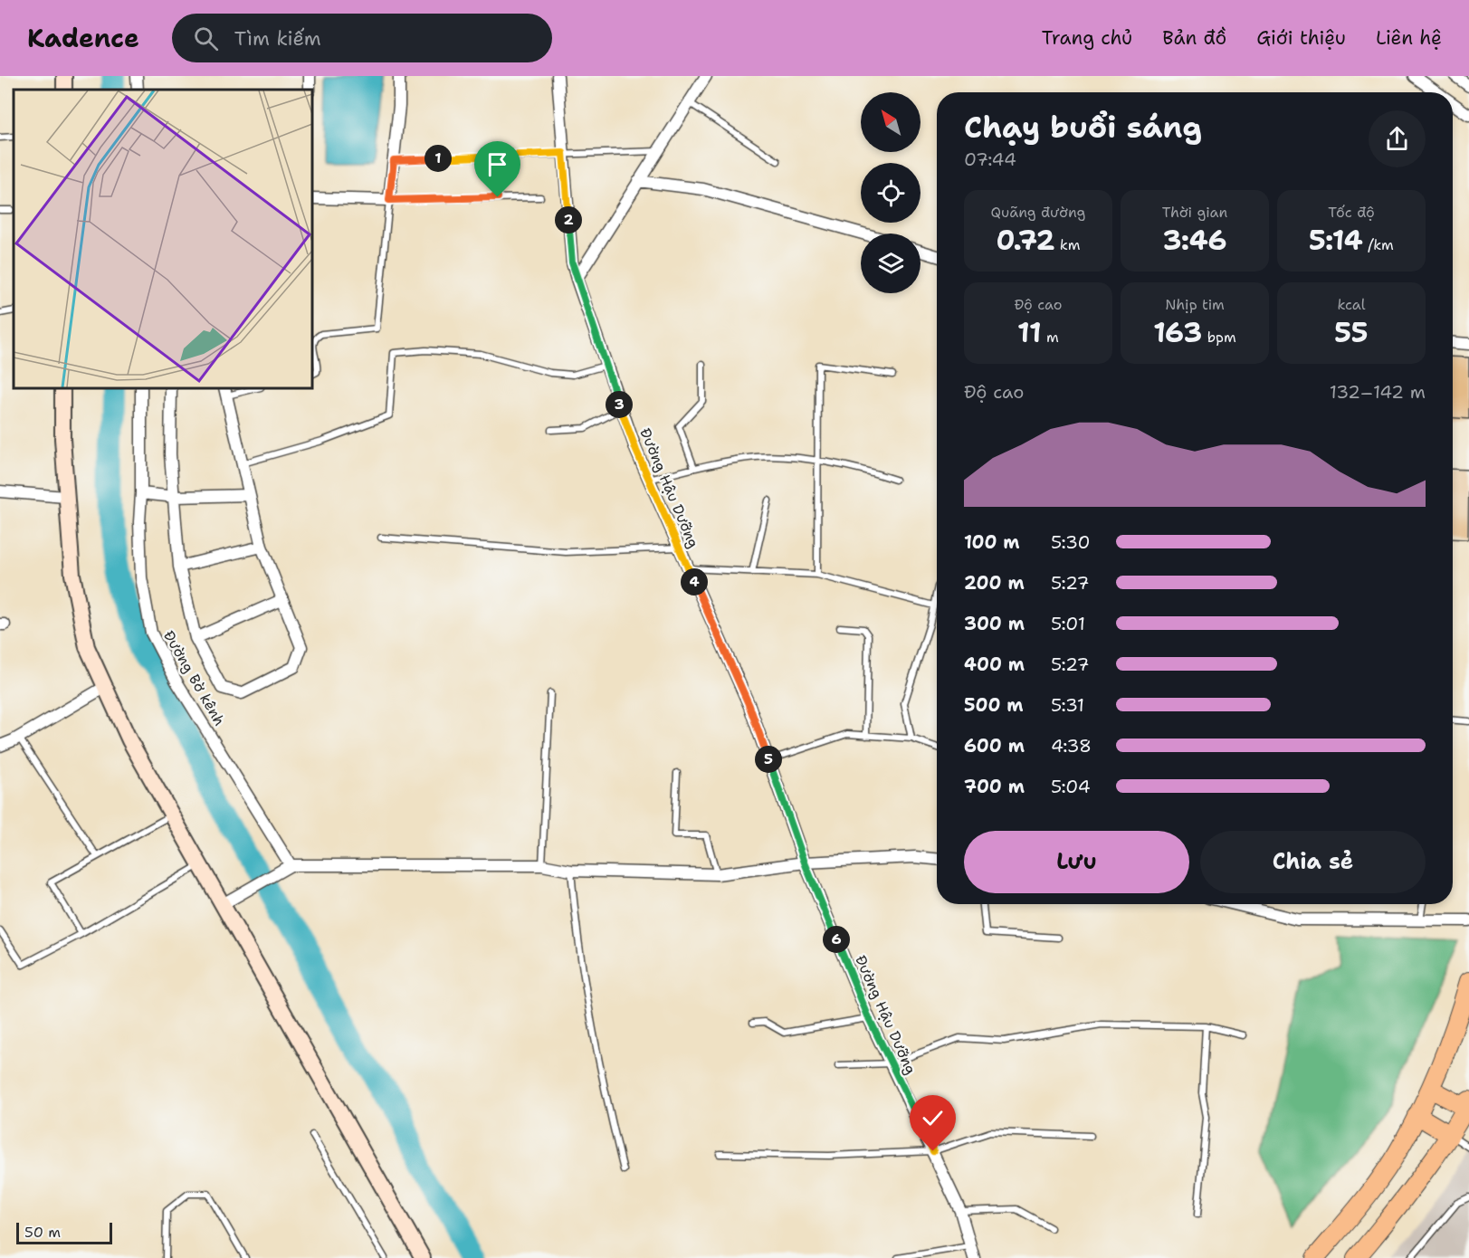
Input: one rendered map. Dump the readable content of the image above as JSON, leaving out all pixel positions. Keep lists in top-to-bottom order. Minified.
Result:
{"streets":{"street":["Đường Hậu Dưỡng","Đường Bờ kênh"]},"scale_bar":"50 m","north":"top left","page":{"header":"Kadence","search":"Tìm kiếm","nav":["Trang chủ","Bản đồ","Giới thiệu","Liên hệ"],"heading":["Chạy buổi sáng","07:44"],"pins":["1","2","3","4","5","6"],"stats":[["Quãng đường","0.72 km"],["Thời gian","3:46"],["Tốc độ","5:14 /km"],["Độ cao","11 m"],["Nhịp tim","163 bpm"],["kcal","55"]],"chart":["Độ cao","132–142 m"],"list":[{"name":"100 m","note":"5:30"},{"name":"200 m","note":"5:27"},{"name":"300 m","note":"5:01"},{"name":"400 m","note":"5:27"},{"name":"500 m","note":"5:31"},{"name":"600 m","note":"4:38"},{"name":"700 m","note":"5:04"}],"buttons":["Lưu","Chia sẻ"],"scale":"50 m"}}
